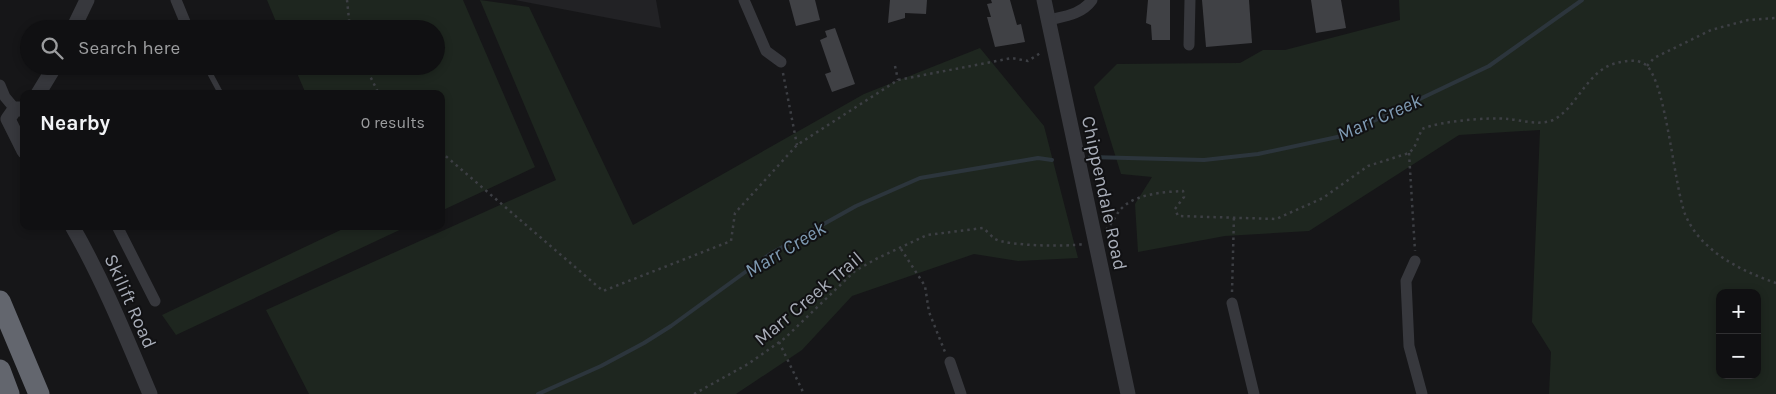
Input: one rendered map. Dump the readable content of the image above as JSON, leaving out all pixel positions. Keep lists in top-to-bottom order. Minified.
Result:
{"streets":{"street":["Chippendale Road","Skilift Road"],"path":["Marr Creek Trail"]},"water":["Marr Creek"],"page":{"search":"Search here","heading":["Nearby","0 results"],"map_buttons":["+","−"]}}
